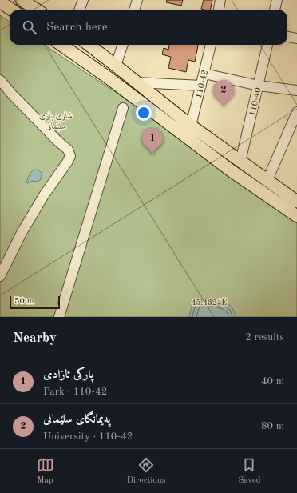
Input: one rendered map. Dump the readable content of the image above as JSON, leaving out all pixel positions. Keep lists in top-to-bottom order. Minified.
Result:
{"streets":{"street":["110-42","110-40"]},"parks":["شاری یاری سلێمانی"],"scale_bar":"50 m","page":{"search":"Search here","pins":["2","1"],"scale":"50 m","heading":["Nearby","2 results"],"list":[{"mark":"1","name":"پارکی ئازادی","note":"Park · 110-42","value":"40 m"},{"mark":"2","name":"پەیمانگای سلێمانی","note":"University · 110-42","value":"80 m"}],"nav":["Map","Directions","Saved"]},"coordinates":["45.432°E"]}
